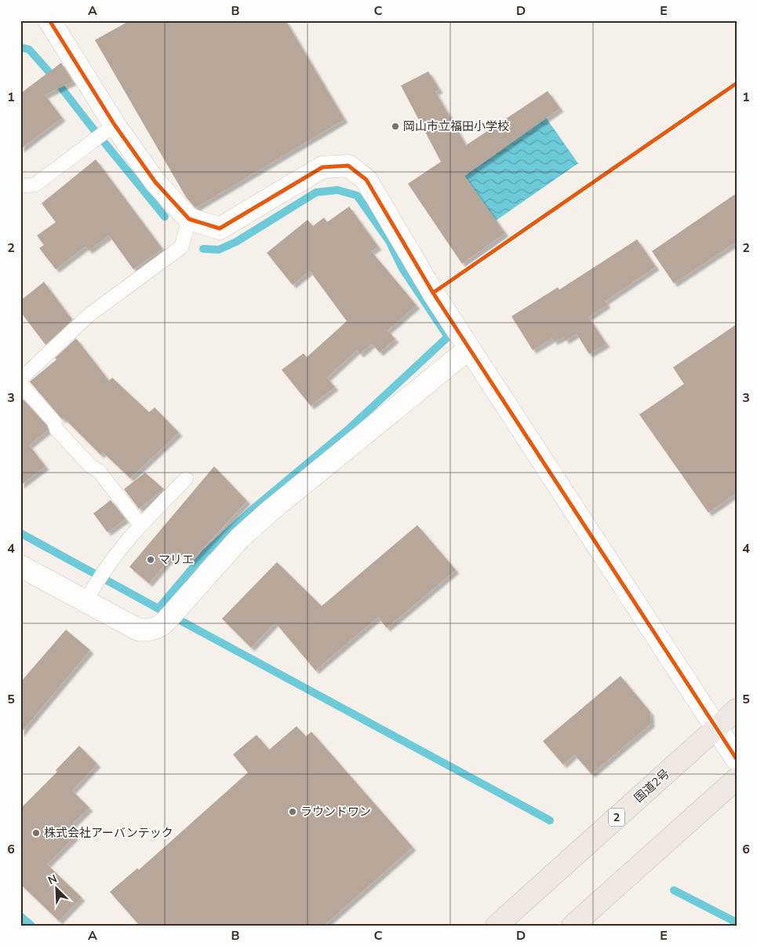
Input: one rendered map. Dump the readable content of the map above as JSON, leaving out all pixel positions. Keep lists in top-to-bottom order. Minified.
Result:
{"streets":{"highway":["国道2号","2"]},"places":["岡山市立福田小学校","マリエ","ラウンドワン","株式会社アーバンテック"],"north":"top left","grid":{"columns":["A","B","C","D","E"],"rows":["1","2","3","4","5","6"]}}
